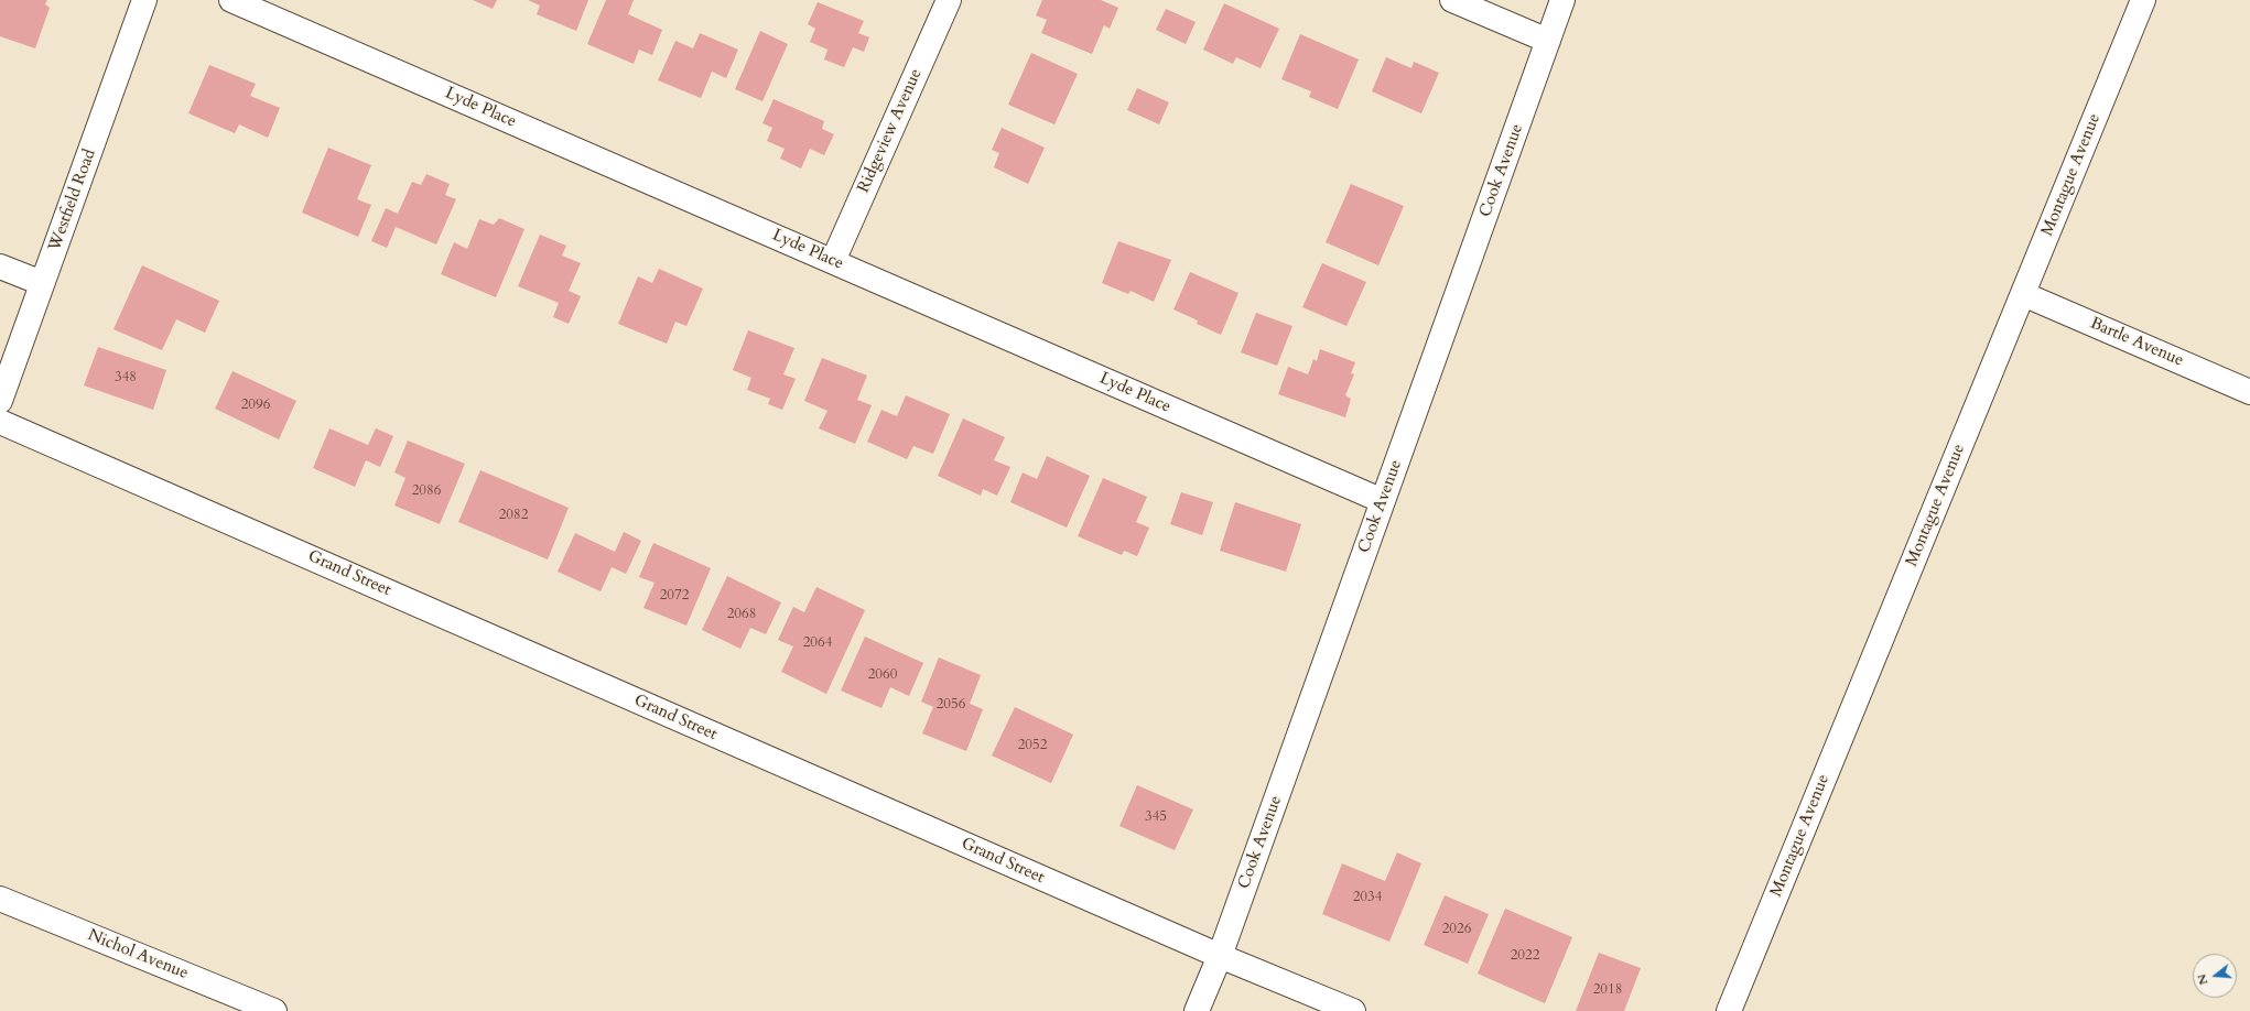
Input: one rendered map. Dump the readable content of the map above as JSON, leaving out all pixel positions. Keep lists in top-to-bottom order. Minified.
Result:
{"streets":{"street":["Lyde Place","Ridgeview Avenue","Cook Avenue","Montague Avenue","Westfield Road","Bartle Avenue","Grand Street","Nichol Avenue"]},"crossings":[["Lyde Place","Ridgeview Avenue"],["Lyde Place","Cook Avenue"],["Cook Avenue","Grand Street"],["Montague Avenue","Bartle Avenue"]],"house_numbers":["348","2096","2086","2082","2072","2068","2064","2060","2056","2052","345","2034","2026","2022","2018"],"north":"left"}
